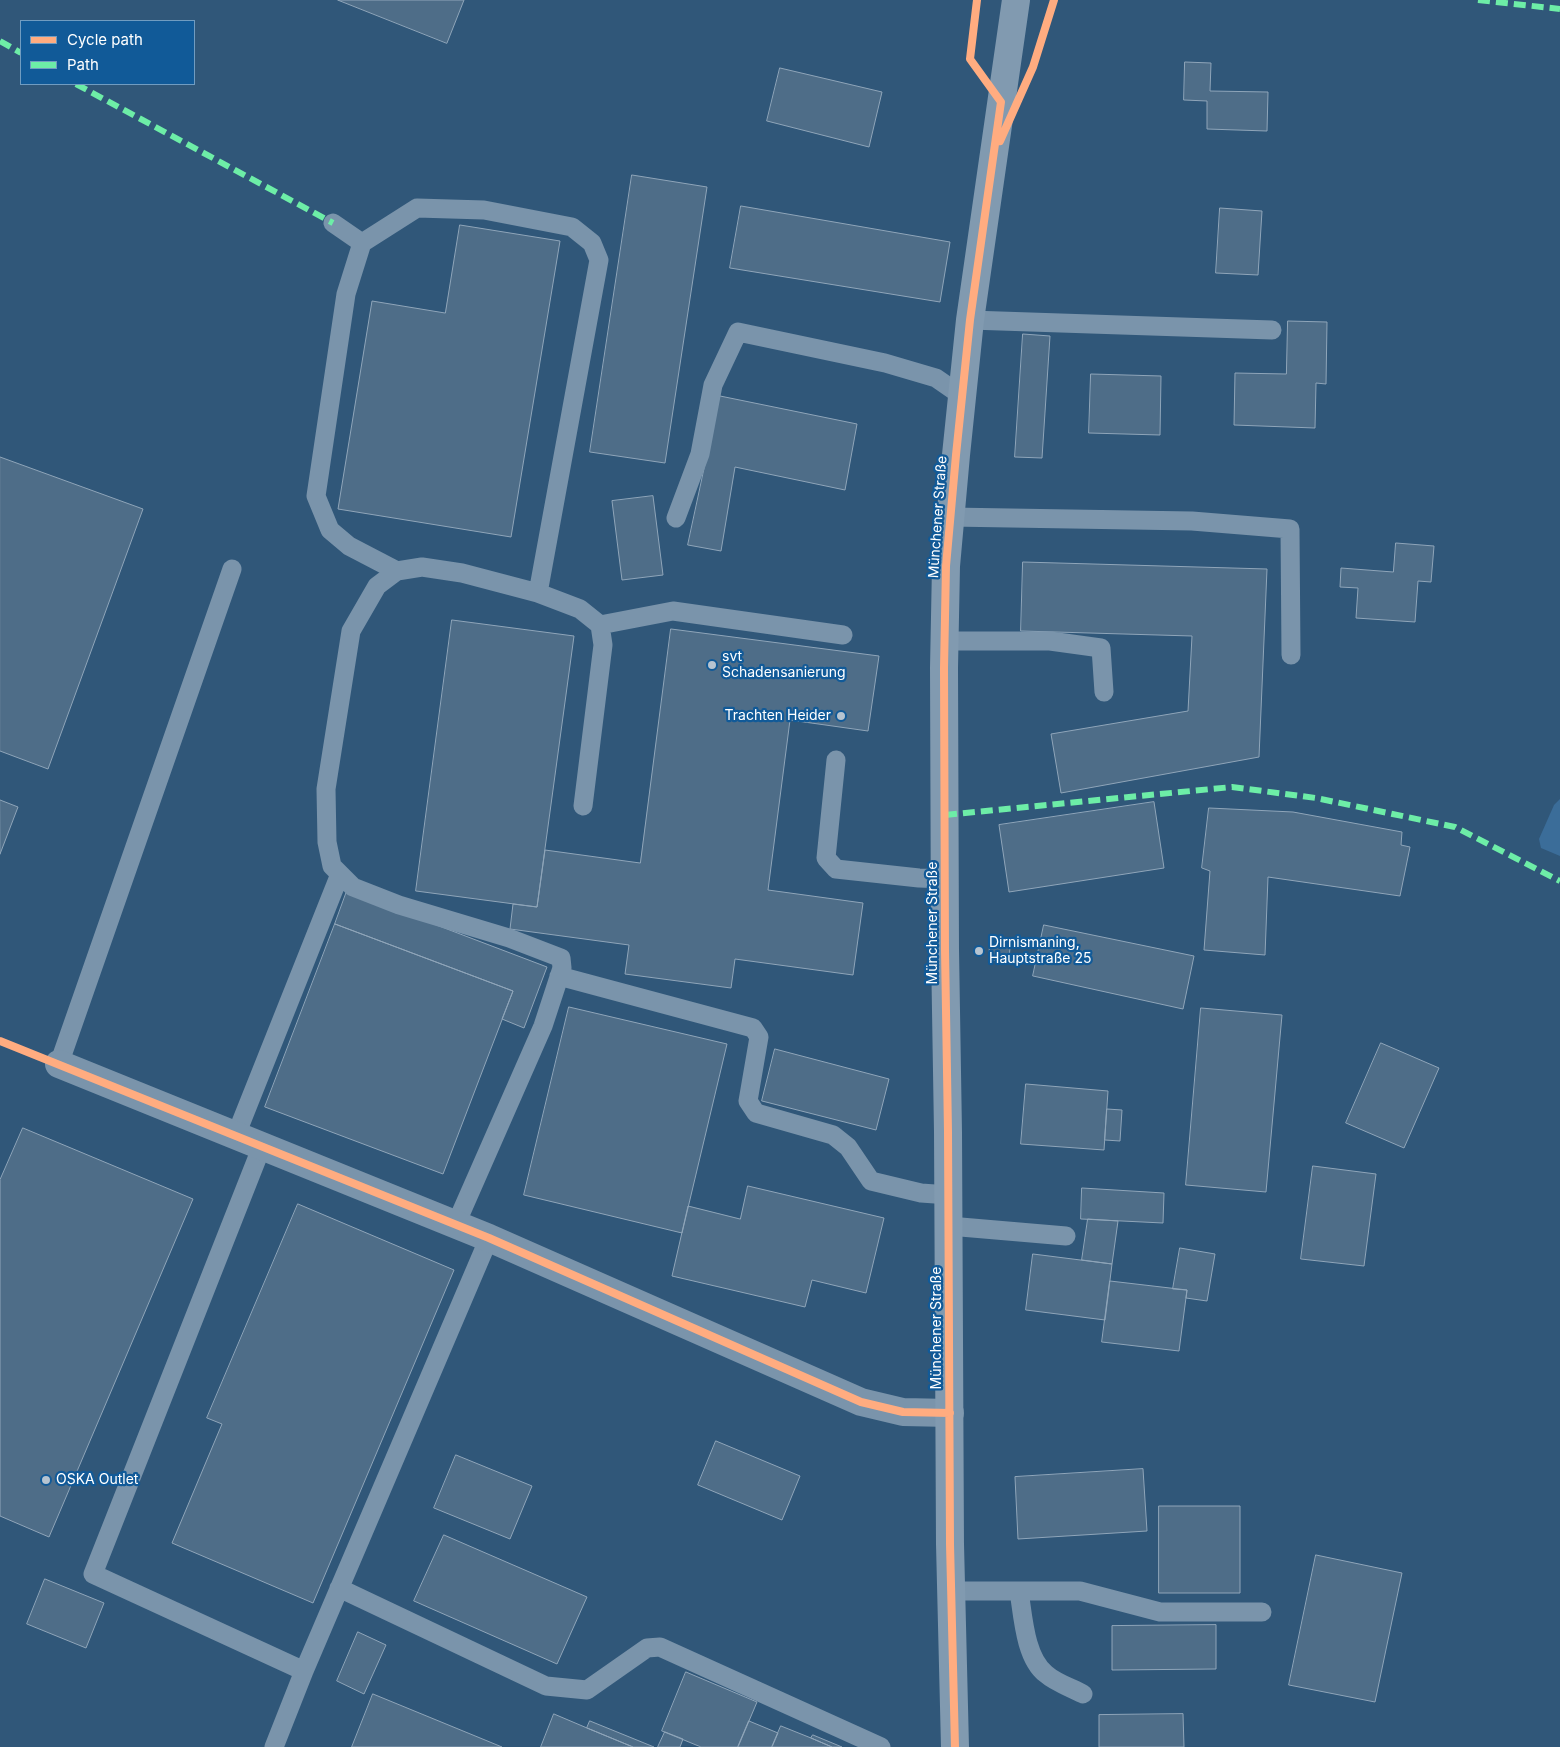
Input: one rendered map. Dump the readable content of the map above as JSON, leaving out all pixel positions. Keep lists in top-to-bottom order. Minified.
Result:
{"streets":{"main road":["Münchener Straße"]},"places":["svt Schadensanierung","Trachten Heider","Dirnismaning, Hauptstraße 25","OSKA Outlet"],"legend":["Cycle path","Path"]}
